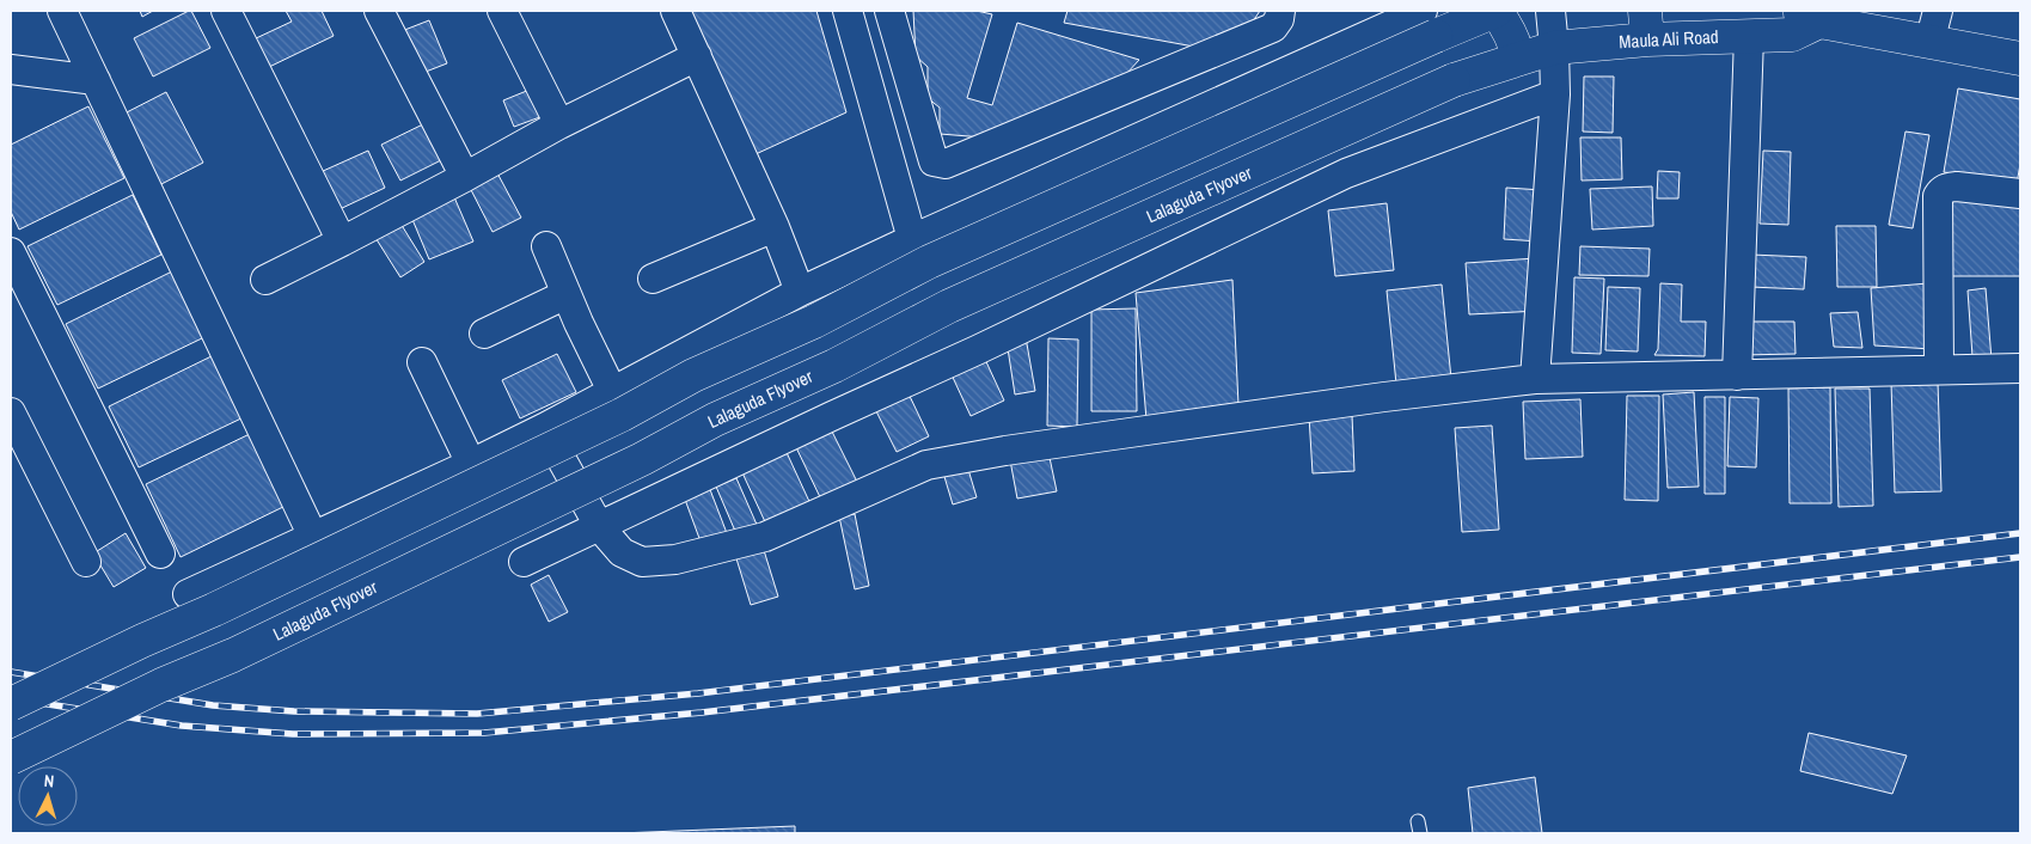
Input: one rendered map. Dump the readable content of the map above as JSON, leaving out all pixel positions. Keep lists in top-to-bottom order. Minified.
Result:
{"streets":{"main road":["Maula Ali Road","Lalaguda Flyover"]},"crossings":[["Maula Ali Road","Lalaguda Flyover"]],"north":"top"}
